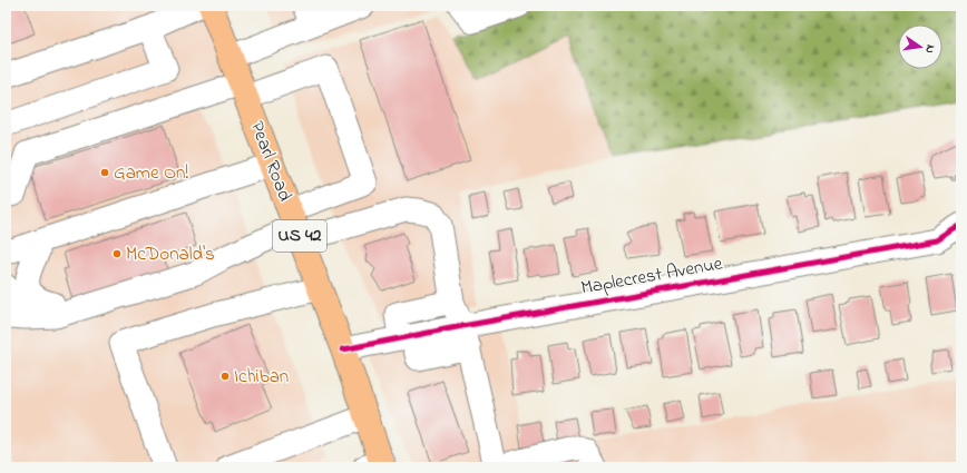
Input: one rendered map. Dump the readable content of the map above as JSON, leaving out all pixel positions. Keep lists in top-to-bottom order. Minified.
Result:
{"streets":{"main road":["Pearl Road","US 42"],"street":["Maplecrest Avenue"]},"crossings":[["Pearl Road","Maplecrest Avenue"]],"places":["Game On!","McDonald's","Ichiban"],"north":"right"}
